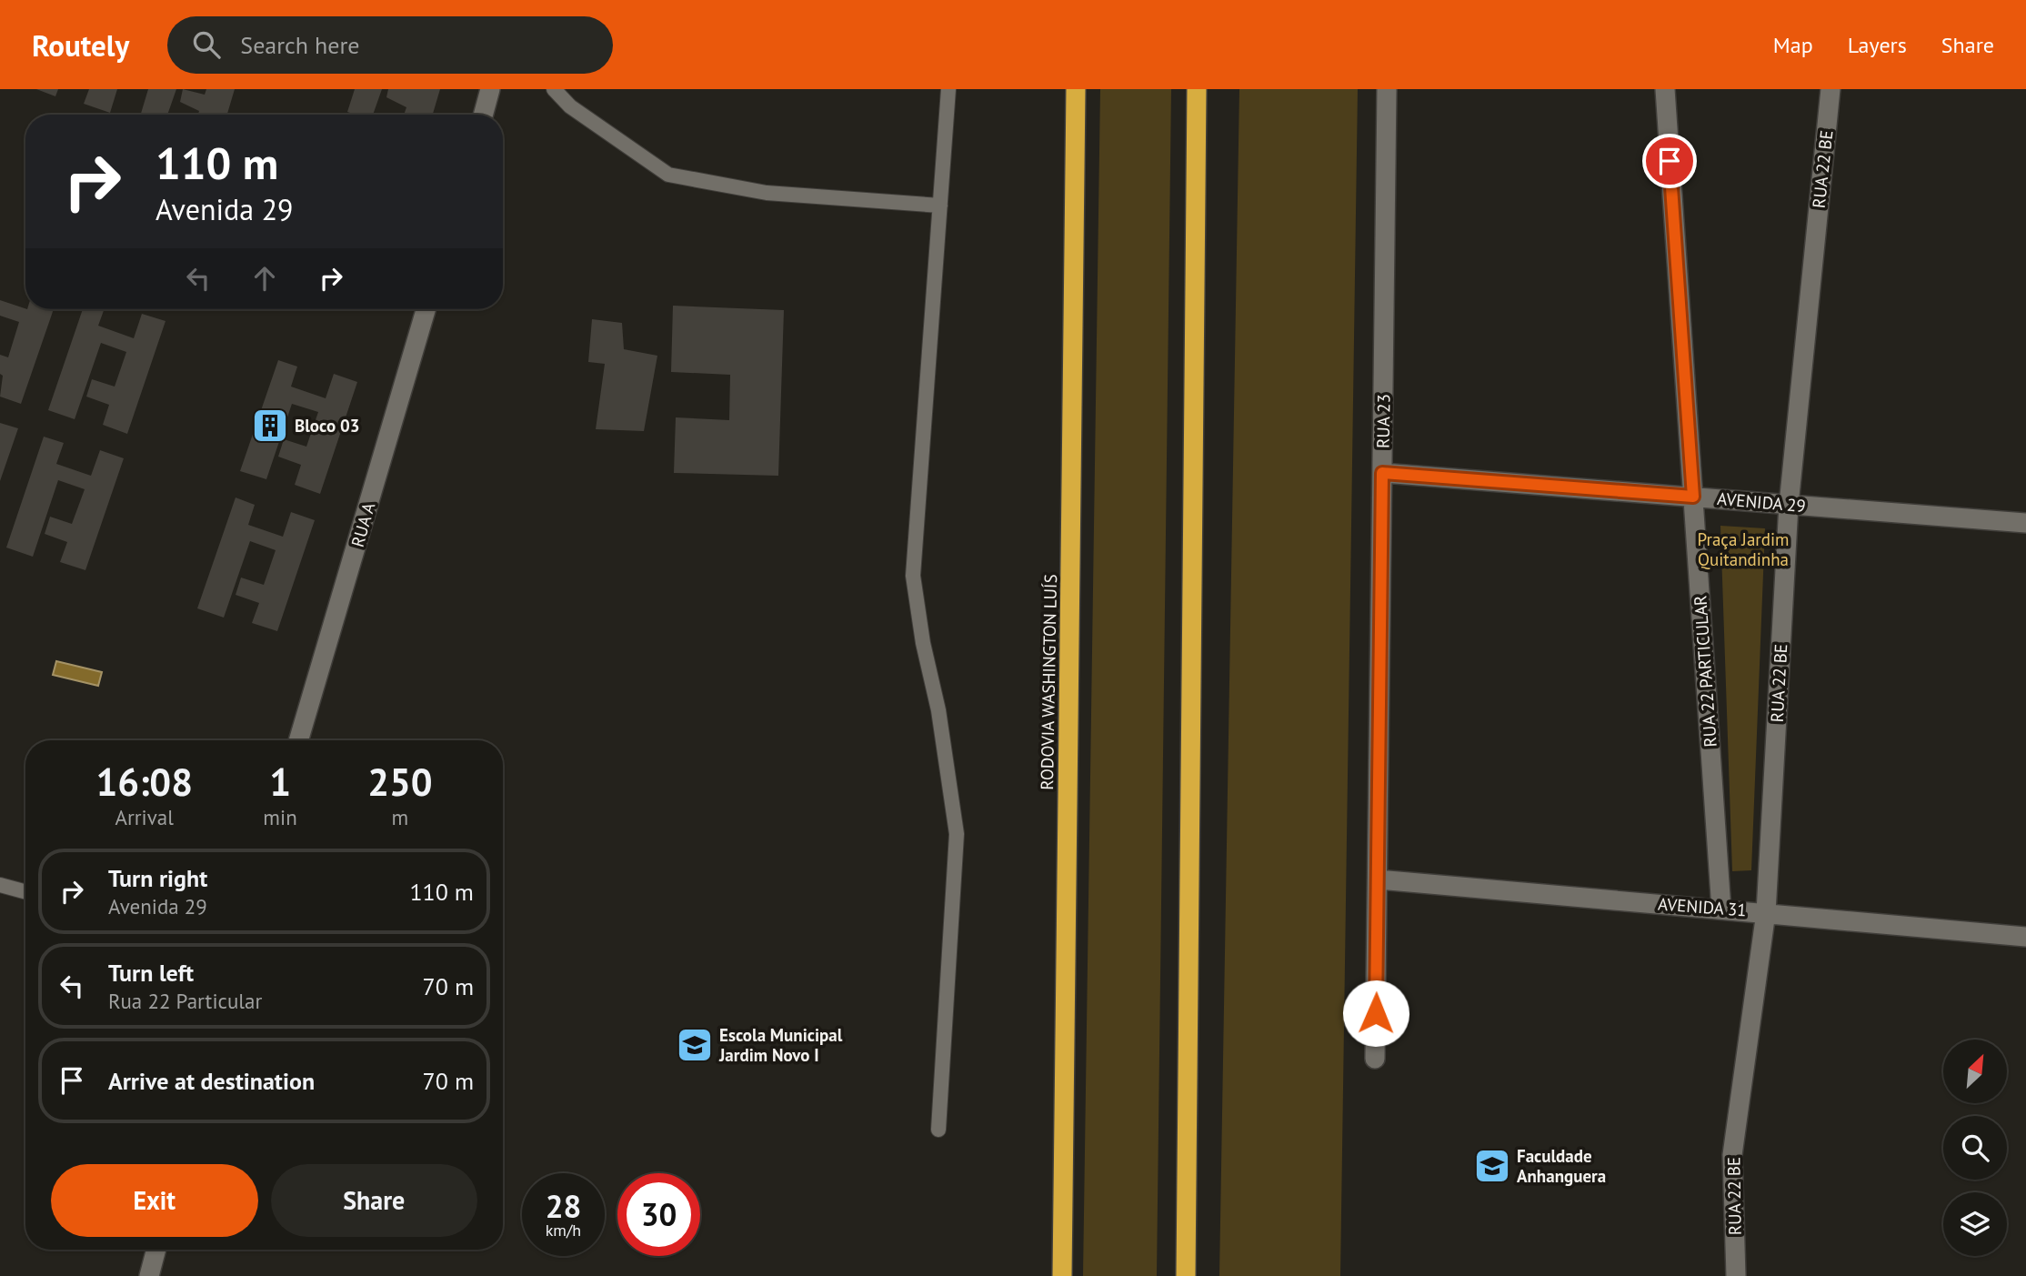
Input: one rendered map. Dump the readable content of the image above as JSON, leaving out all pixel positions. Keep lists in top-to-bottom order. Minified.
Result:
{"streets":{"highway":["RODOVIA WASHINGTON LUÍS"],"street":["RUA 22 BE","RUA 23","AVENIDA 29","RUA A","RUA 22 PARTICULAR","AVENIDA 31"]},"crossings":[["RUA 22 BE","AVENIDA 29"],["RUA 22 BE","AVENIDA 31"],["RUA 23","AVENIDA 29"],["RUA 23","AVENIDA 31"],["AVENIDA 29","RUA 22 PARTICULAR"],["RUA 22 PARTICULAR","AVENIDA 31"]],"parks":["Praça Jardim Quitandinha"],"places":{"building":["Bloco 03"],"school or university":["Escola Municipal Jardim Novo I","Faculdade Anhanguera"]},"north":"top right","page":{"header":"Routely","search":"Search here","nav":["Map","Layers","Share"],"turn":["110 m","Avenida 29"],"eta":["16:08","Arrival","1","min","250","m"],"list":[{"name":"Turn right","note":"Avenida 29","value":"110 m"},{"name":"Turn left","note":"Rua 22 Particular","value":"70 m"},{"name":"Arrive at destination","value":"70 m"}],"buttons":["Exit","Share"],"speed":"28 km/h","limit":"30"}}
